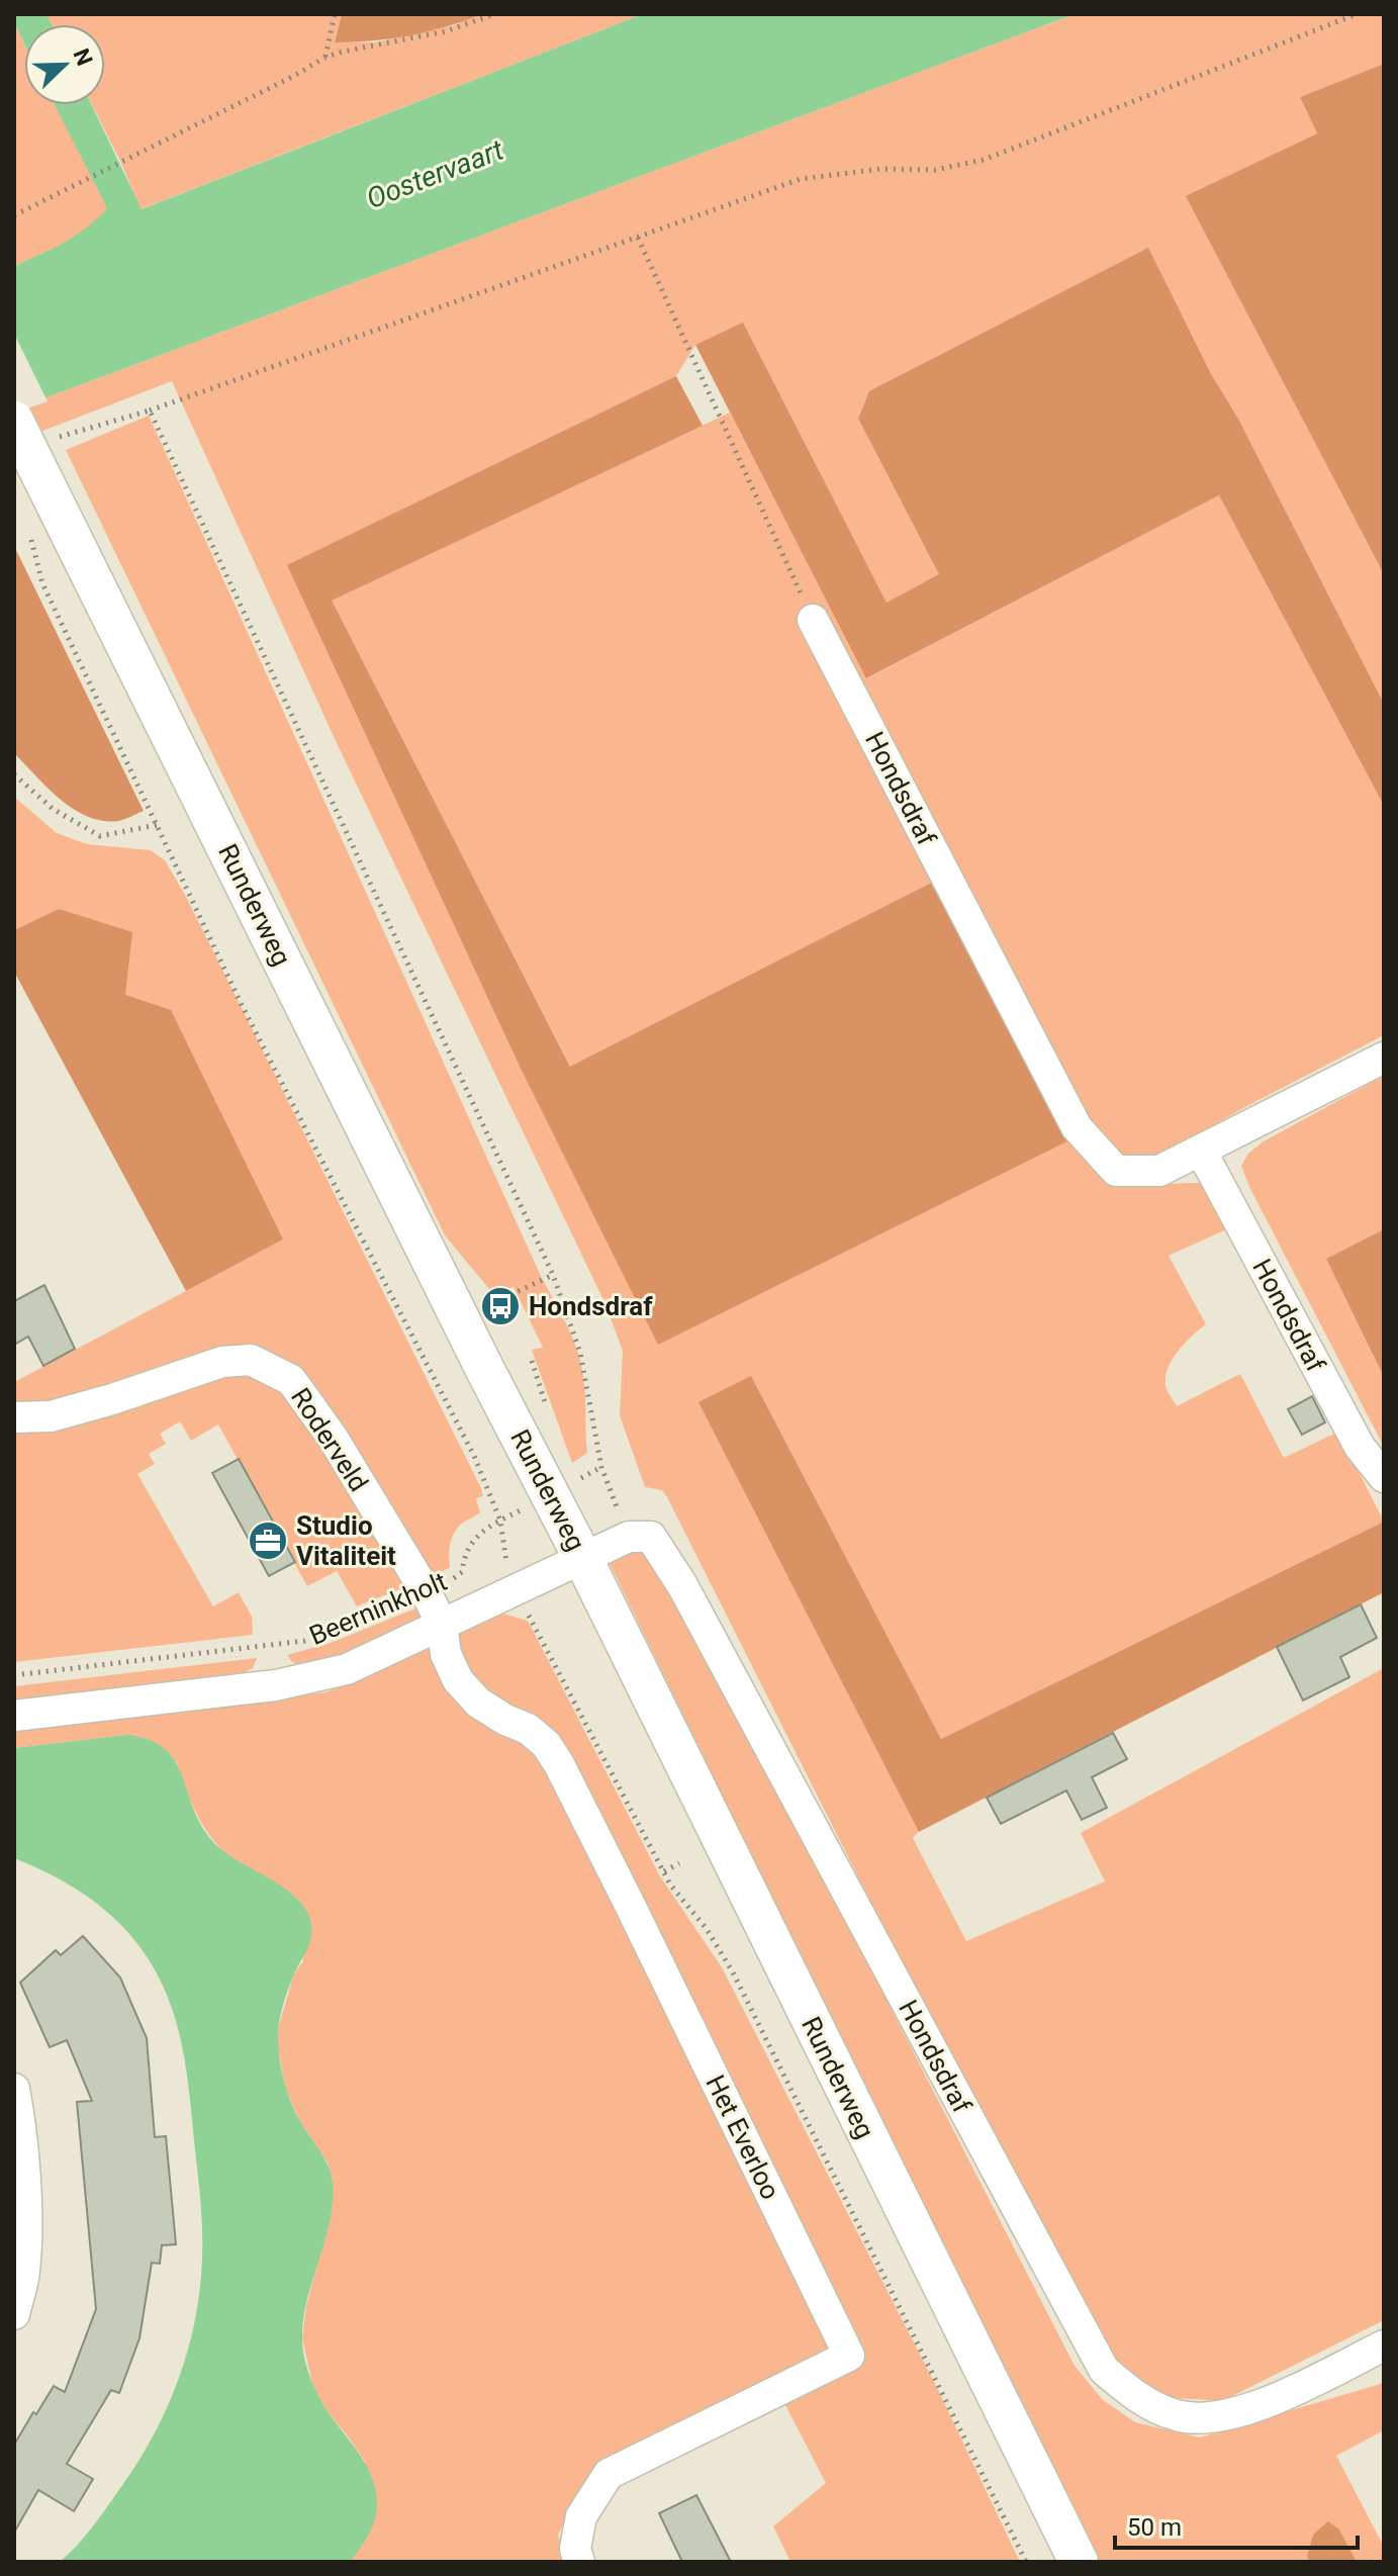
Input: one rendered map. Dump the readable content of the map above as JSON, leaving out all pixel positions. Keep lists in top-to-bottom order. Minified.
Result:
{"streets":{"street":["Hondsdraf","Runderweg","Roderveld","Beerninkholt","Het Everloo"]},"crossings":[["Runderweg","Beerninkholt"],["Roderveld","Beerninkholt"],["Roderveld","Het Everloo"],["Beerninkholt","Het Everloo"]],"water":["Oostervaart"],"places":{"bus stop":["Hondsdraf"],"office":["Studio Vitaliteit"]},"scale_bar":"50 m","north":"top right"}
